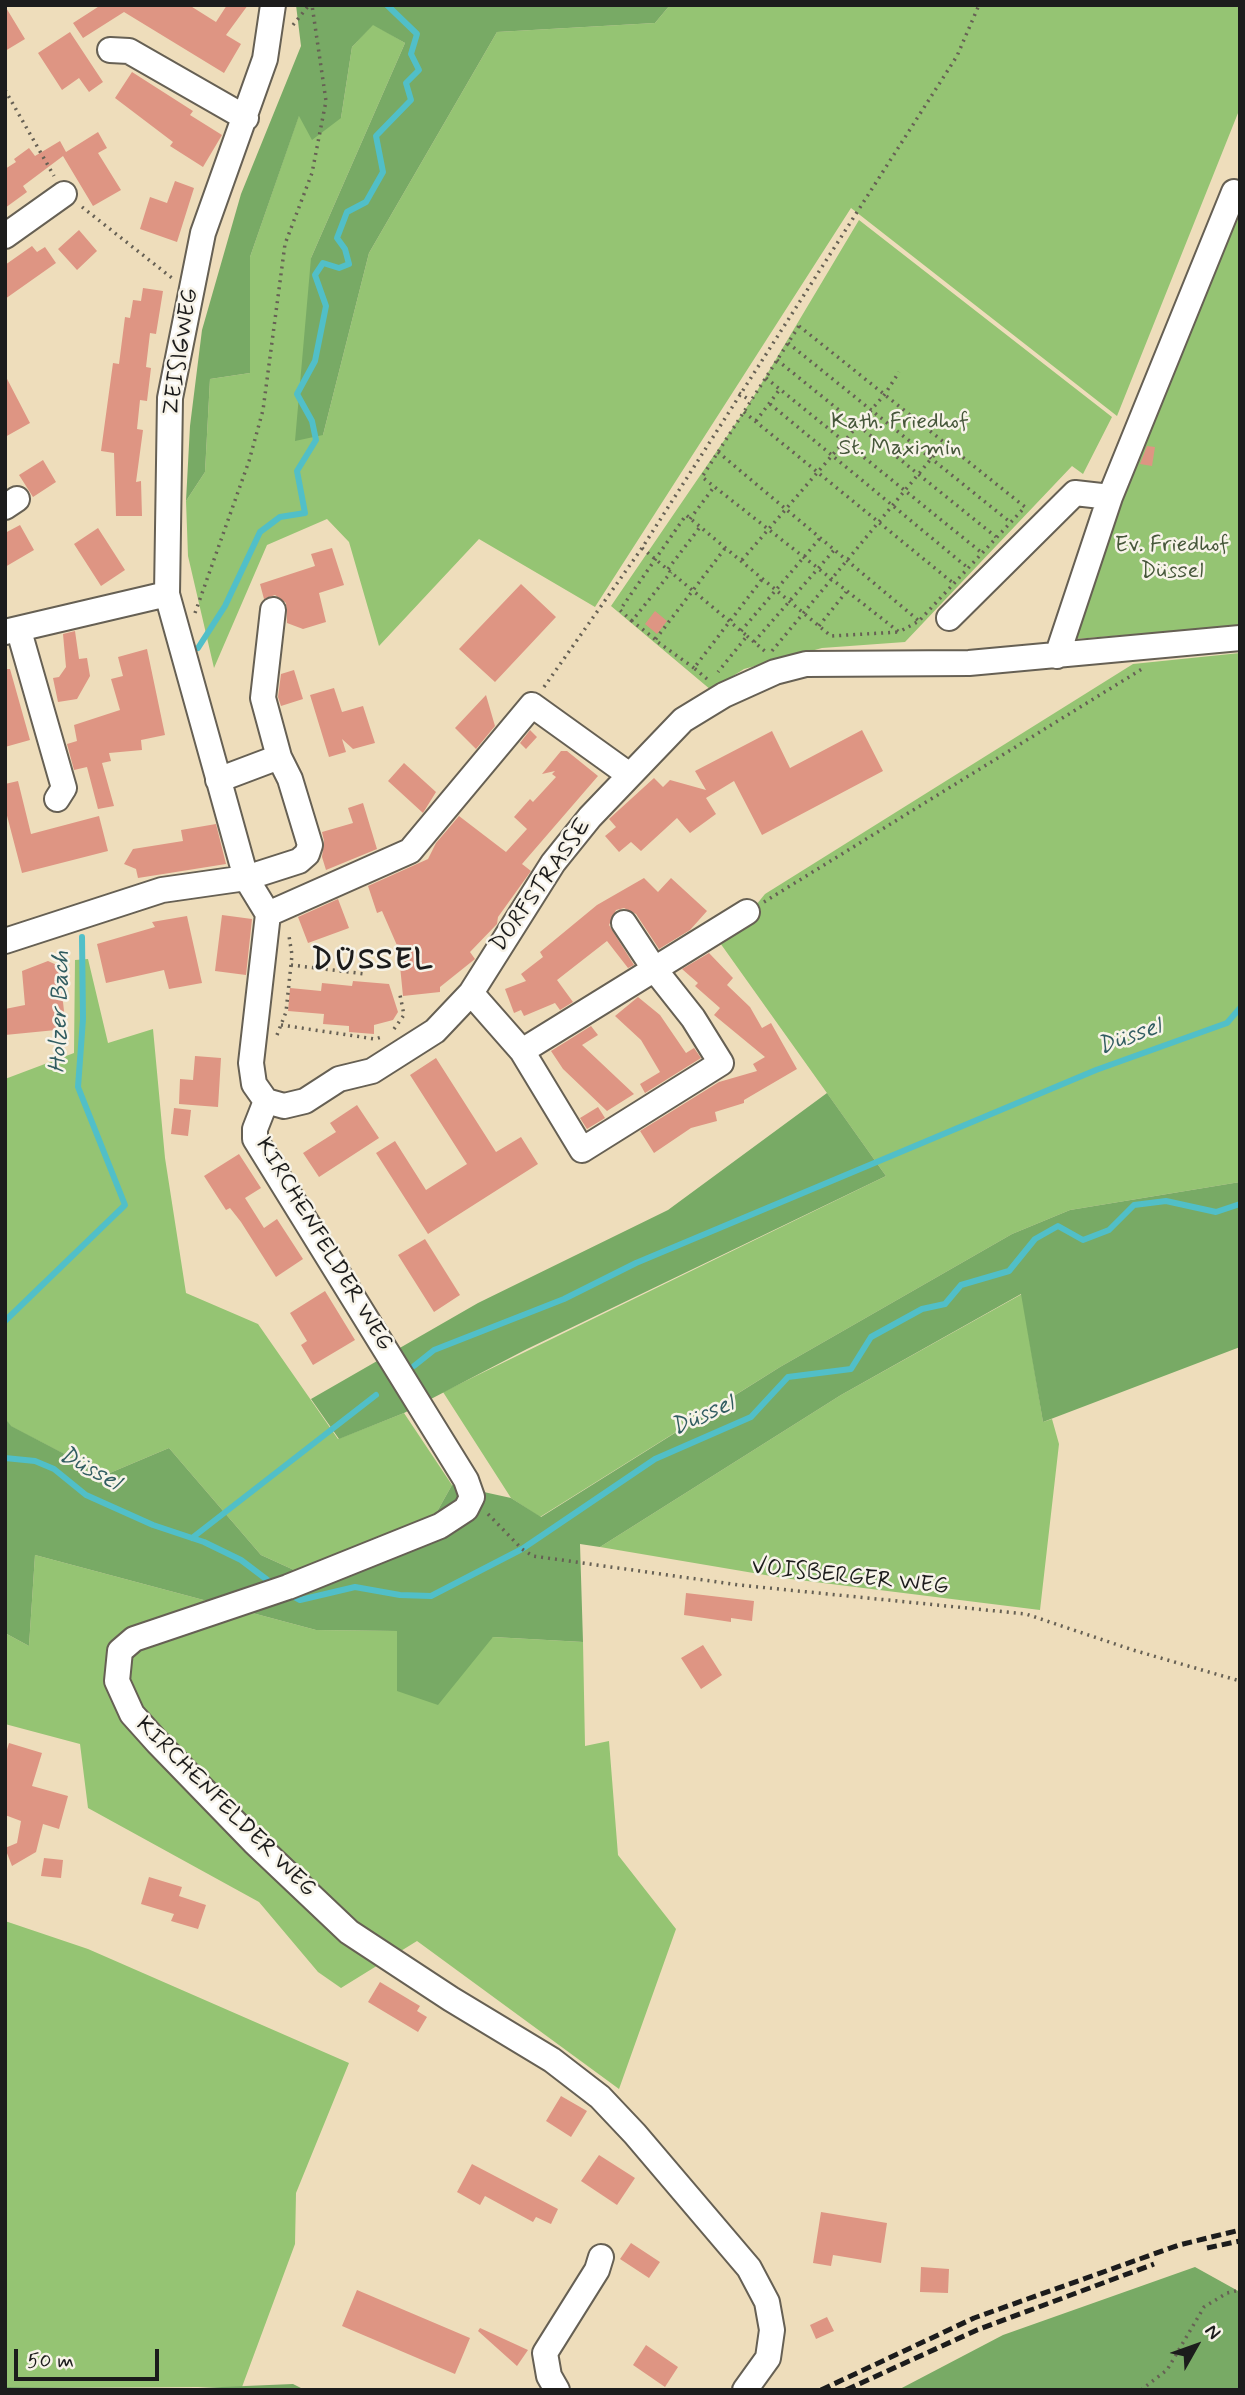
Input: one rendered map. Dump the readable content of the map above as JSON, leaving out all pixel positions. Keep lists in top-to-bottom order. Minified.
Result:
{"streets":{"street":["ZEISIGWEG","DORFSTRASSE","KIRCHENFELDER WEG"],"path":["VOISBERGER WEG"]},"crossings":[["DORFSTRASSE","KIRCHENFELDER WEG"],["KIRCHENFELDER WEG","VOISBERGER WEG"]],"districts":["DÜSSEL"],"water":["Holzer Bach","Düssel"],"parks":["Kath. Friedhof St. Maximin","Ev. Friedhof Düssel"],"scale_bar":"50 m","north":"top right"}
